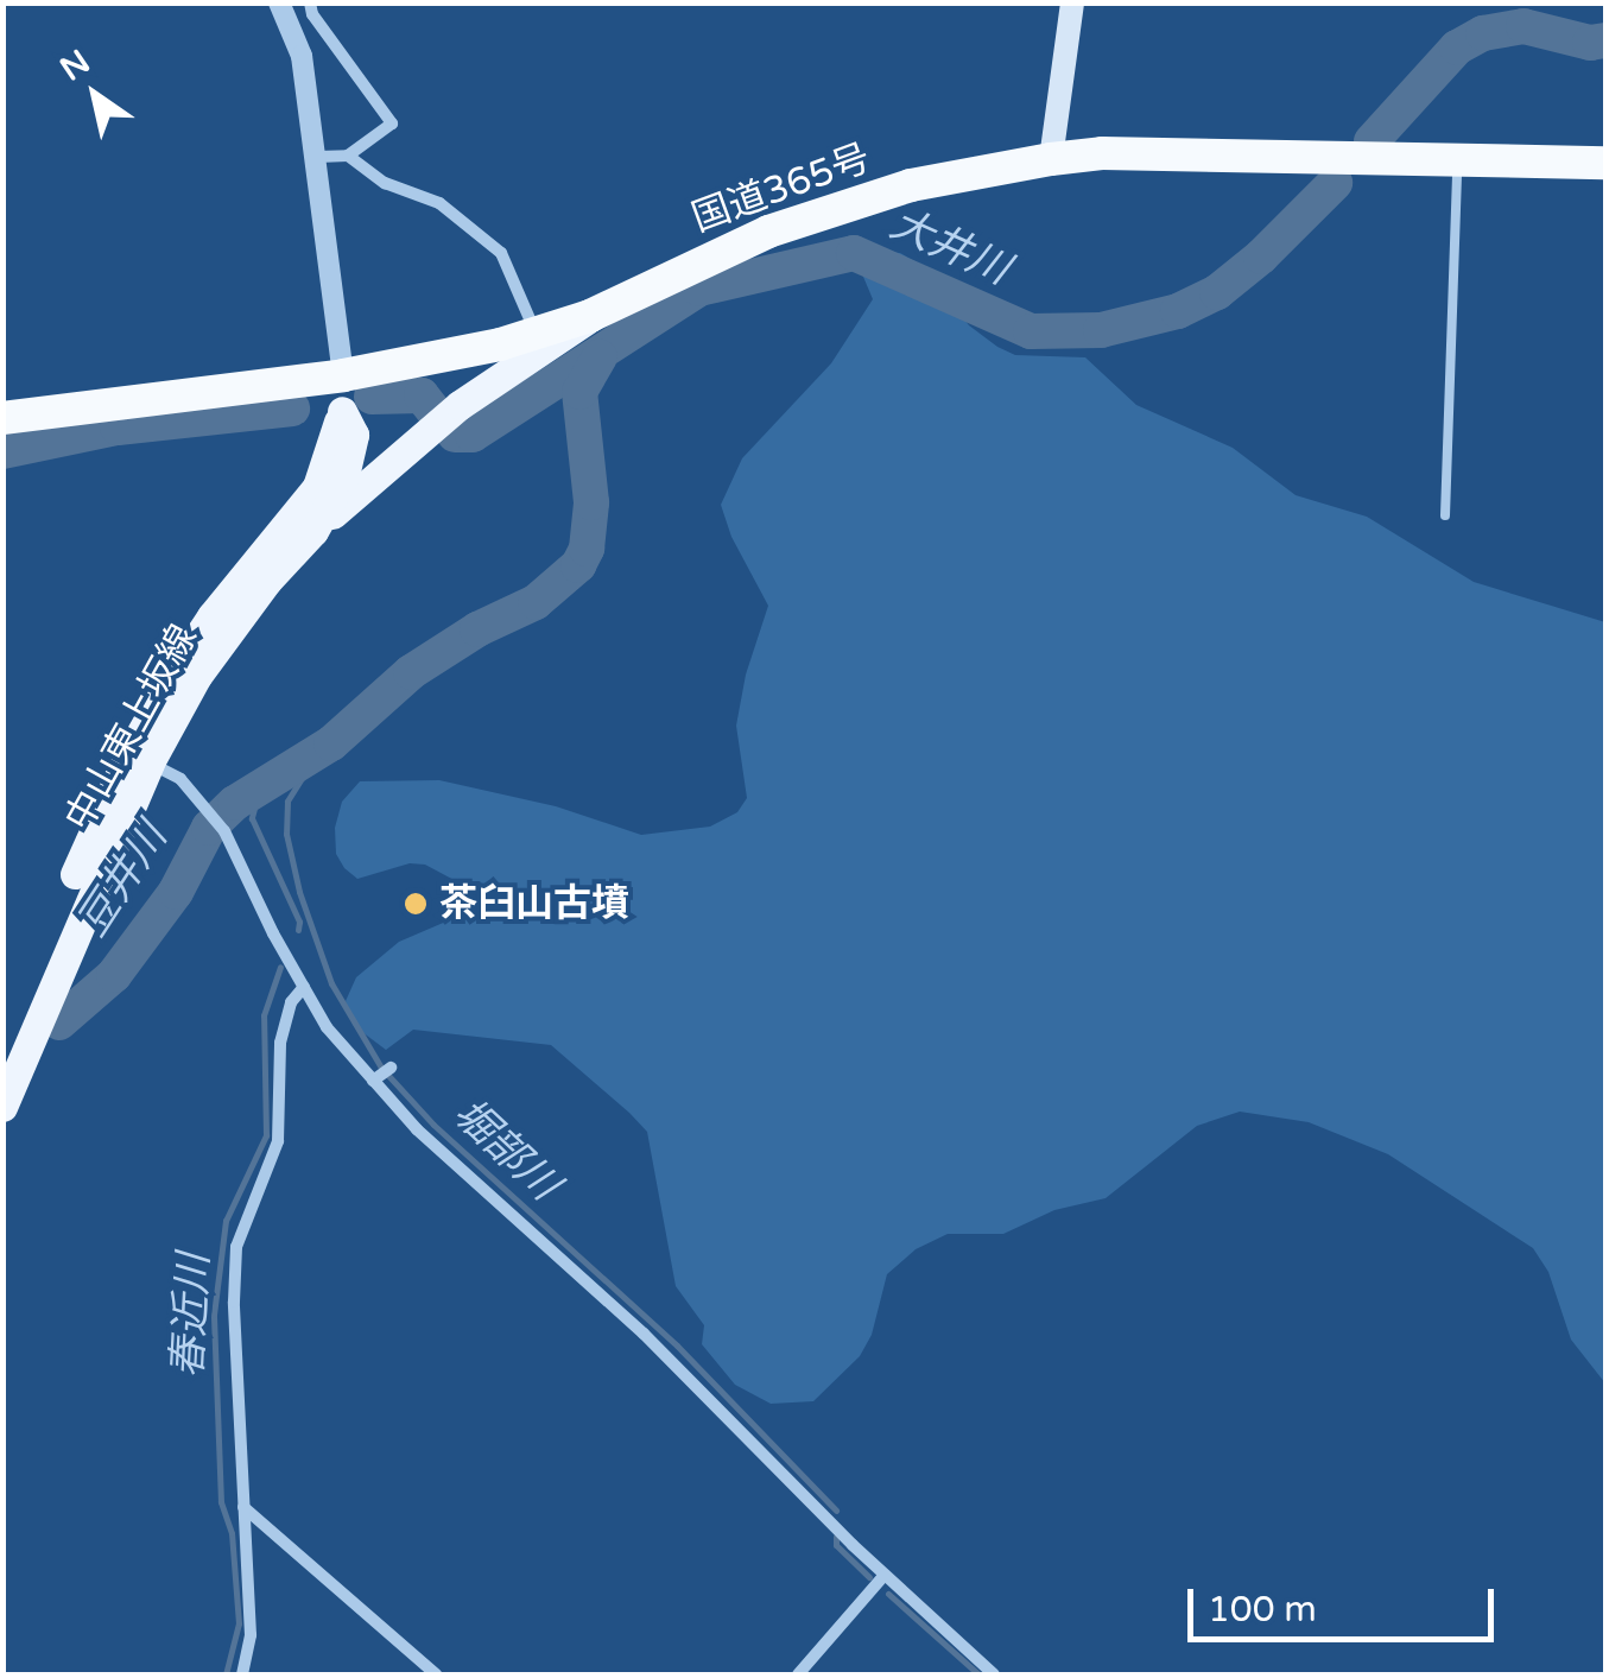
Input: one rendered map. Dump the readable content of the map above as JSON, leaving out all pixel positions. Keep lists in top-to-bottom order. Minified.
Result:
{"streets":{"highway":["国道365号"],"main road":["中山東上坂線"]},"crossings":[["国道365号","中山東上坂線"]],"water":["大井川","豆井川","堀部川","春近川"],"places":["茶臼山古墳"],"scale_bar":"100 m","north":"top left"}
